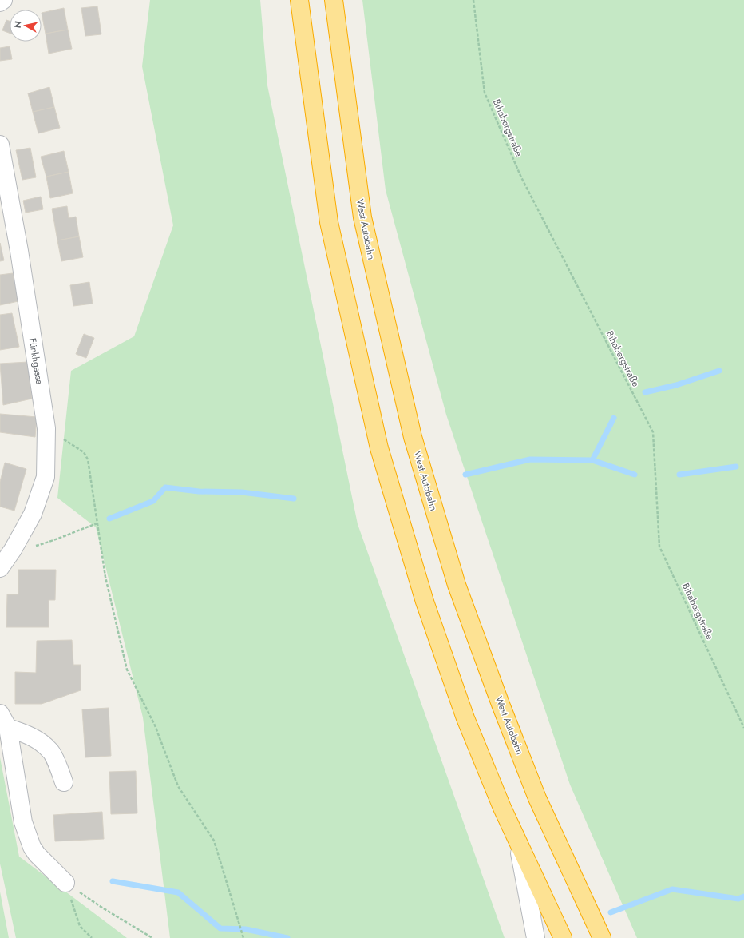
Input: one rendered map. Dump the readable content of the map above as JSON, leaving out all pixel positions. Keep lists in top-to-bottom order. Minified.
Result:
{"streets":{"highway":["West Autobahn"],"street":["Fünkhgasse"],"path":["Bihabergstraße"]},"north":"left"}
